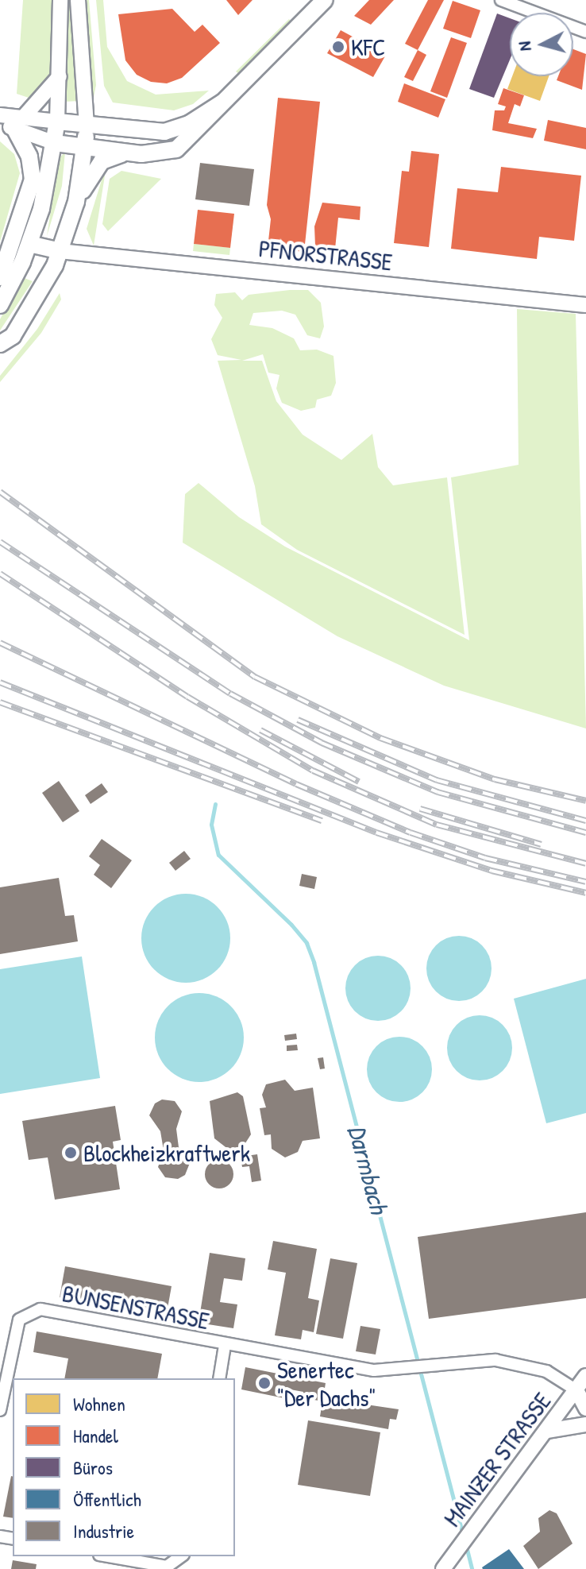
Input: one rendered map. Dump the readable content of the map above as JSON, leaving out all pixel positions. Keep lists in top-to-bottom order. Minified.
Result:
{"streets":{"street":["PFNORSTRASSE","BUNSENSTRASSE","MAINZER STRASSE"]},"crossings":[["BUNSENSTRASSE","MAINZER STRASSE"]],"water":["Darmbach"],"places":["KFC","Blockheizkraftwerk","Senertec \"Der Dachs\""],"legend":["Wohnen","Handel","Büros","Öffentlich","Industrie"],"north":"left"}
